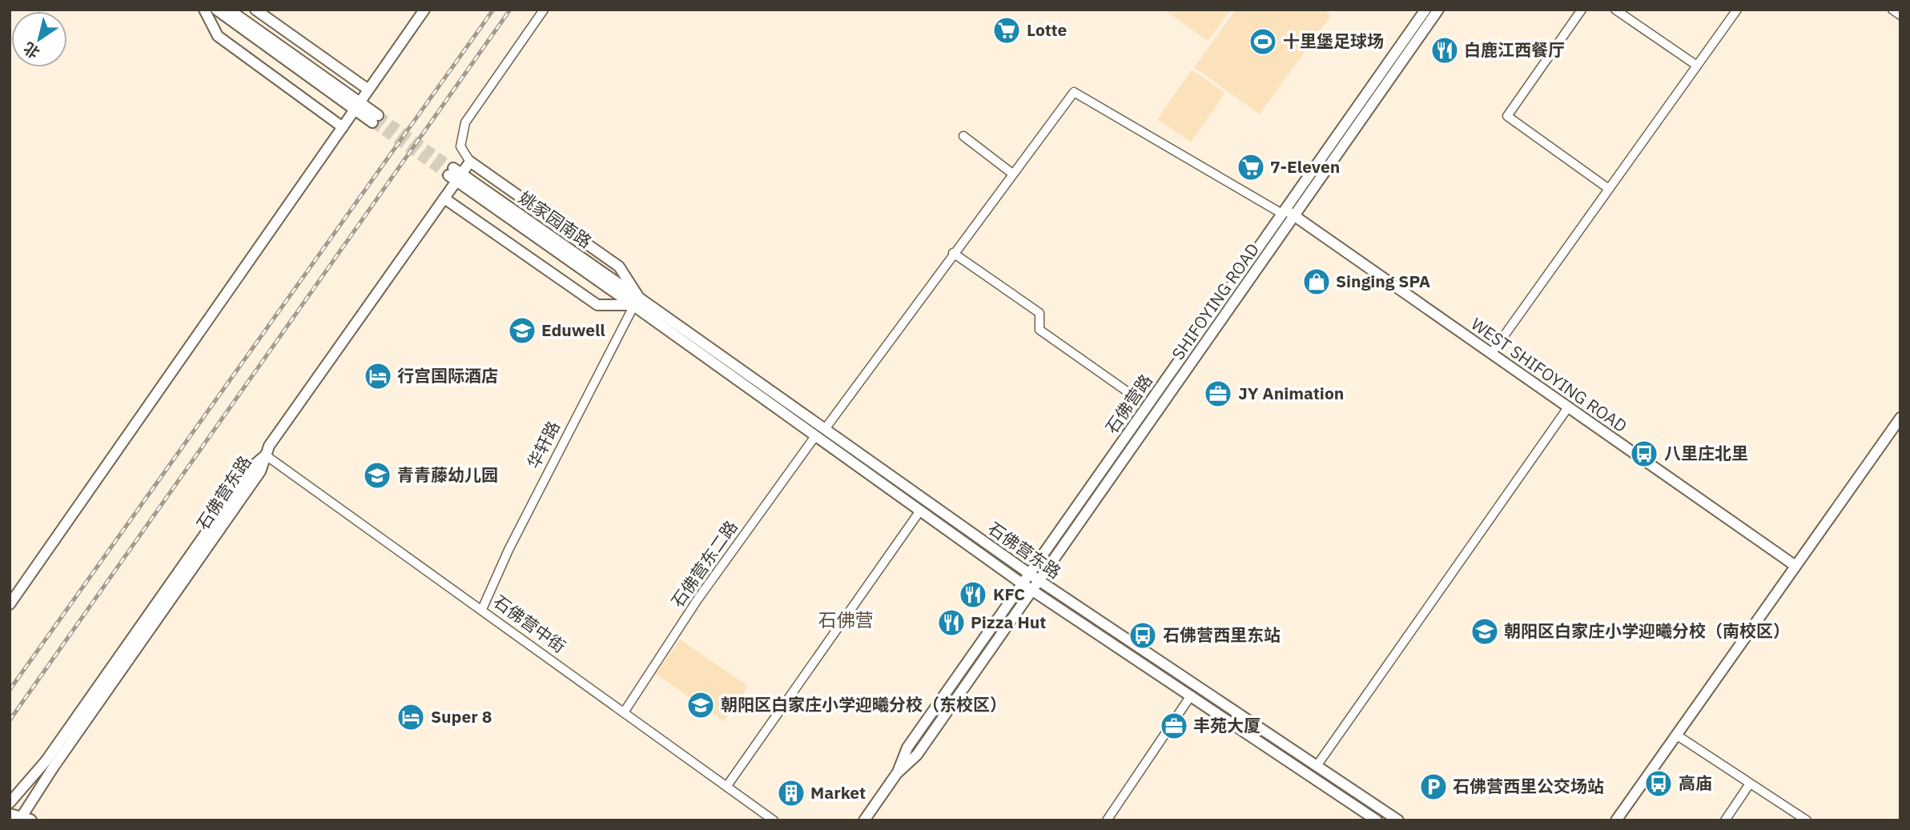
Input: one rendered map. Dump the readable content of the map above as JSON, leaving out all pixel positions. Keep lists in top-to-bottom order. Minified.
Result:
{"streets":{"street":["姚家园南路","SHIFOYING ROAD","WEST SHIFOYING ROAD","石佛营路","华轩路","石佛营东路","石佛营东二路","石佛营中街"]},"crossings":[["姚家园南路","华轩路"],["姚家园南路","石佛营东路"],["SHIFOYING ROAD","WEST SHIFOYING ROAD"],["SHIFOYING ROAD","石佛营路"],["SHIFOYING ROAD","石佛营东路"],["WEST SHIFOYING ROAD","石佛营路"],["石佛营路","石佛营东路"],["华轩路","石佛营东路"],["华轩路","石佛营中街"],["石佛营东路","石佛营东二路"],["石佛营东路","石佛营中街"],["石佛营东二路","石佛营中街"]],"districts":["石佛营"],"places":{"supermarket":["Lotte","7-Eleven"],"sports":["十里堡足球场"],"restaurant":["白鹿江西餐厅","KFC","Pizza Hut"],"shop":["Singing SPA"],"school or university":["Eduwell","青青藤幼儿园","朝阳区白家庄小学迎曦分校（南校区）","朝阳区白家庄小学迎曦分校（东校区）"],"hotel":["行宫国际酒店","Super 8"],"office":["JY Animation","丰苑大厦"],"bus stop":["八里庄北里","石佛营西里东站","高庙"],"parking":["石佛营西里公交场站"],"building":["Market"]},"north":"bottom left"}
